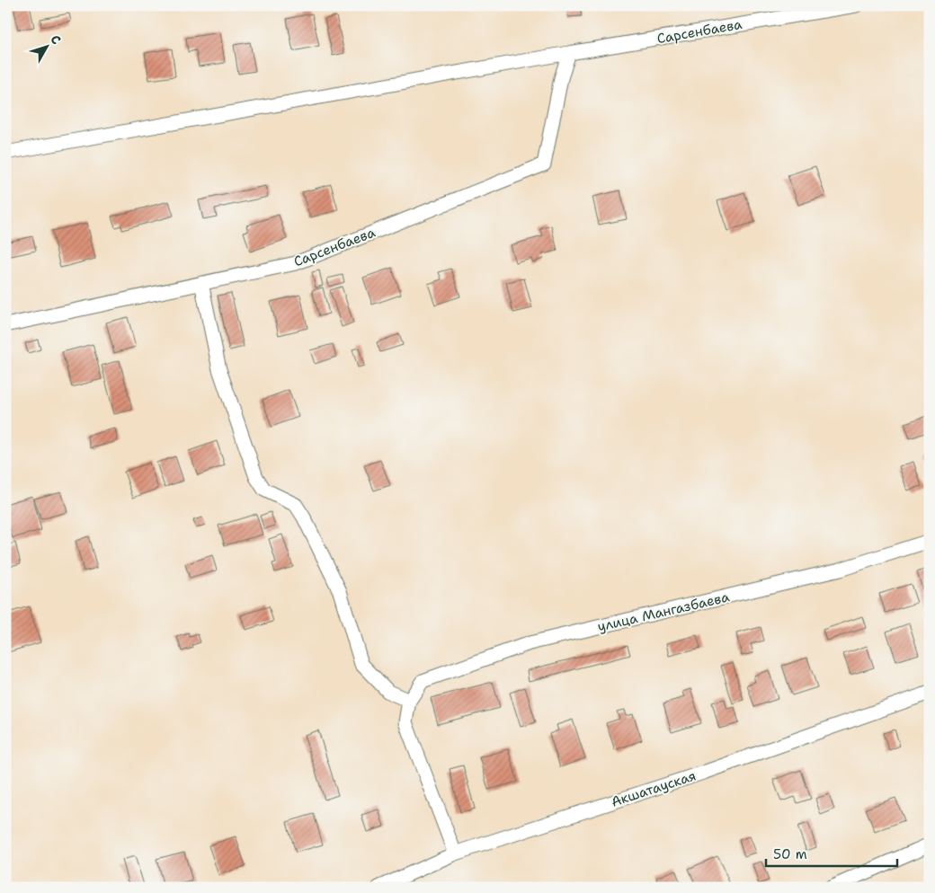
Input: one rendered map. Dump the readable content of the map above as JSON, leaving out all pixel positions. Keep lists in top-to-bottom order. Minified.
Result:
{"streets":{"street":["Сарсенбаева","улица Мангазбаева","Акшатауская"]},"scale_bar":"50 m","north":"top right"}
